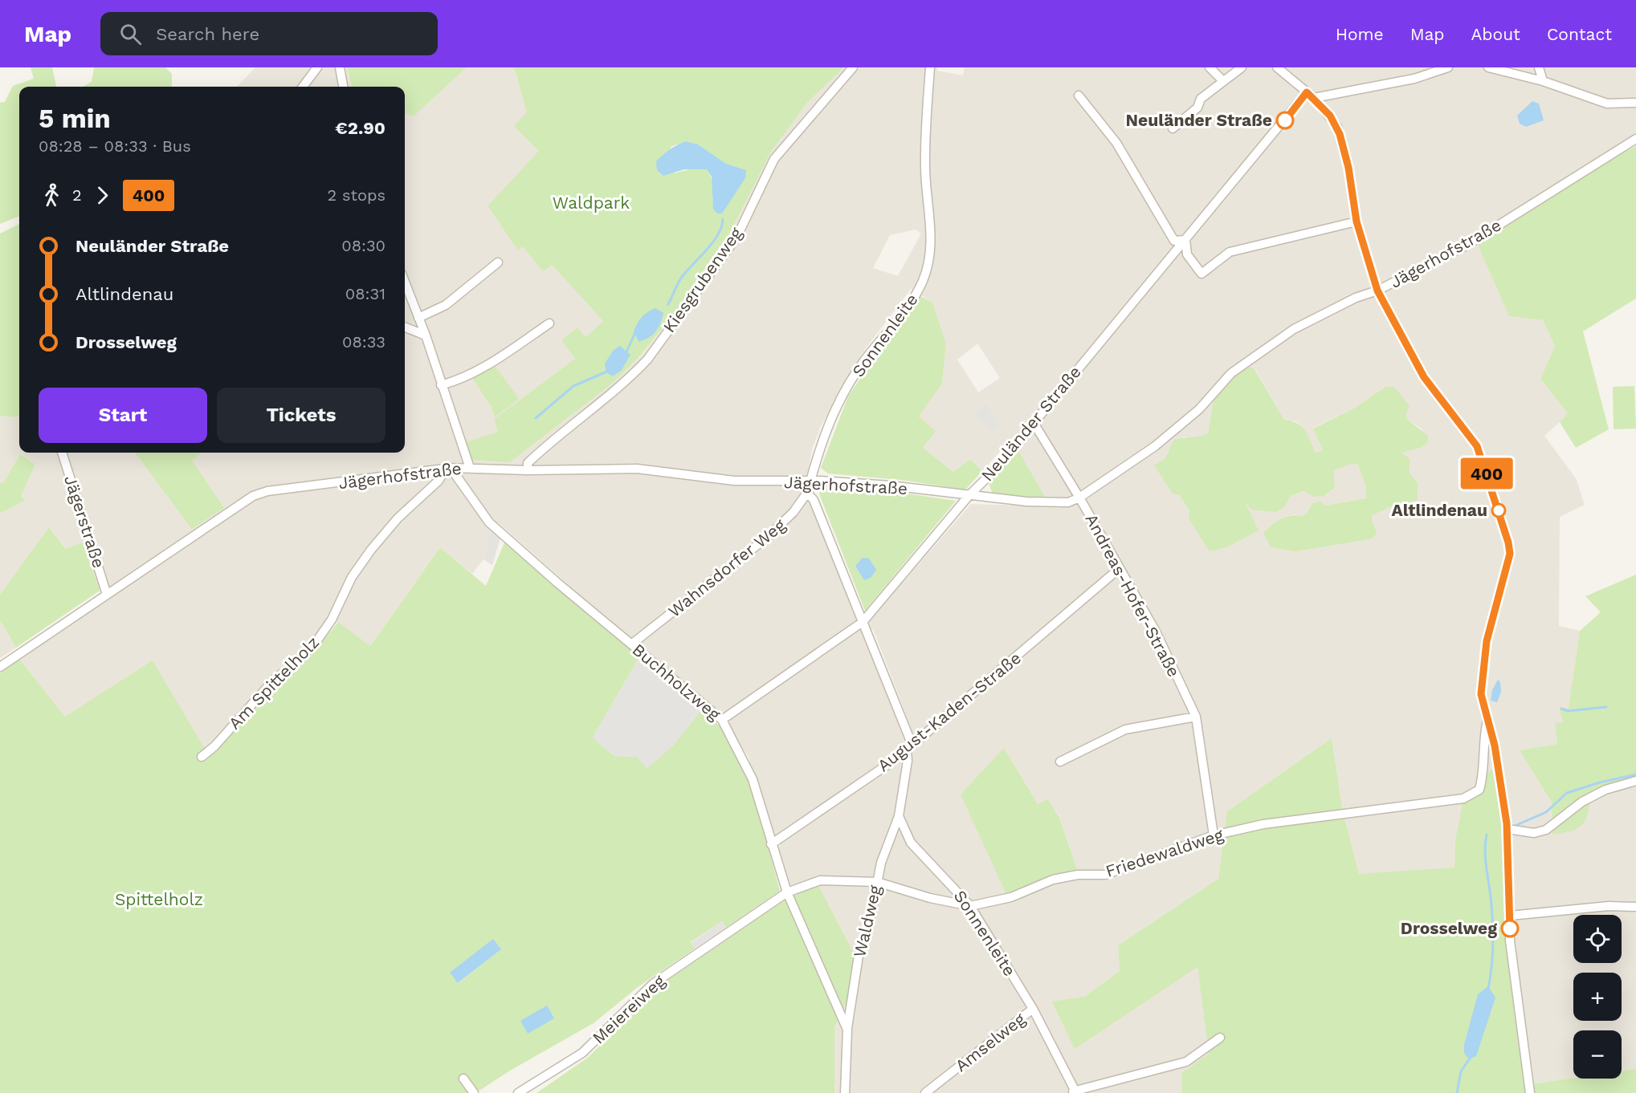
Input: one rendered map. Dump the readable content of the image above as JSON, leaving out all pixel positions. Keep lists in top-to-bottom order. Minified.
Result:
{"streets":{"street":["Jägerhofstraße","Kiesgrubenweg","Sonnenleite","Neuländer Straße","Jägerstraße","Wahnsdorfer Weg","Andreas-Hofer-Straße","Buchholzweg","Am Spittelholz","August-Kaden-Straße","Friedewaldweg","Waldweg","Meiereiweg","Amselweg"]},"crossings":[["Jägerhofstraße","Kiesgrubenweg"],["Jägerhofstraße","Sonnenleite"],["Jägerhofstraße","Neuländer Straße"],["Jägerhofstraße","Jägerstraße"],["Jägerhofstraße","Wahnsdorfer Weg"],["Jägerhofstraße","Andreas-Hofer-Straße"],["Jägerhofstraße","Buchholzweg"],["Jägerhofstraße","Am Spittelholz"],["Sonnenleite","Wahnsdorfer Weg"],["Sonnenleite","Friedewaldweg"],["Sonnenleite","Waldweg"],["Sonnenleite","Amselweg"],["Neuländer Straße","Andreas-Hofer-Straße"],["Neuländer Straße","Buchholzweg"],["Wahnsdorfer Weg","Buchholzweg"],["Andreas-Hofer-Straße","August-Kaden-Straße"],["Andreas-Hofer-Straße","Friedewaldweg"],["Buchholzweg","Am Spittelholz"],["Buchholzweg","August-Kaden-Straße"],["Buchholzweg","Friedewaldweg"],["Buchholzweg","Waldweg"],["Buchholzweg","Meiereiweg"],["Friedewaldweg","Waldweg"],["Friedewaldweg","Meiereiweg"]],"parks":["Waldpark","Spittelholz"],"places":["Neuländer Straße","Altlindenau","Drosselweg"],"lines":["bus line 400"],"page":{"header":"Map","search":"Search here","nav":["Home","Map","About","Contact"],"on_map":"400","heading":["5 min","08:28 – 08:33 · Bus","€2.90"],"legs":["2","400","2 stops"],"list":[{"name":"Neuländer Straße","value":"08:30"},{"name":"Altlindenau","value":"08:31"},{"name":"Drosselweg","value":"08:33"}],"buttons":["Start","Tickets"],"map_buttons":["+","−"]}}
